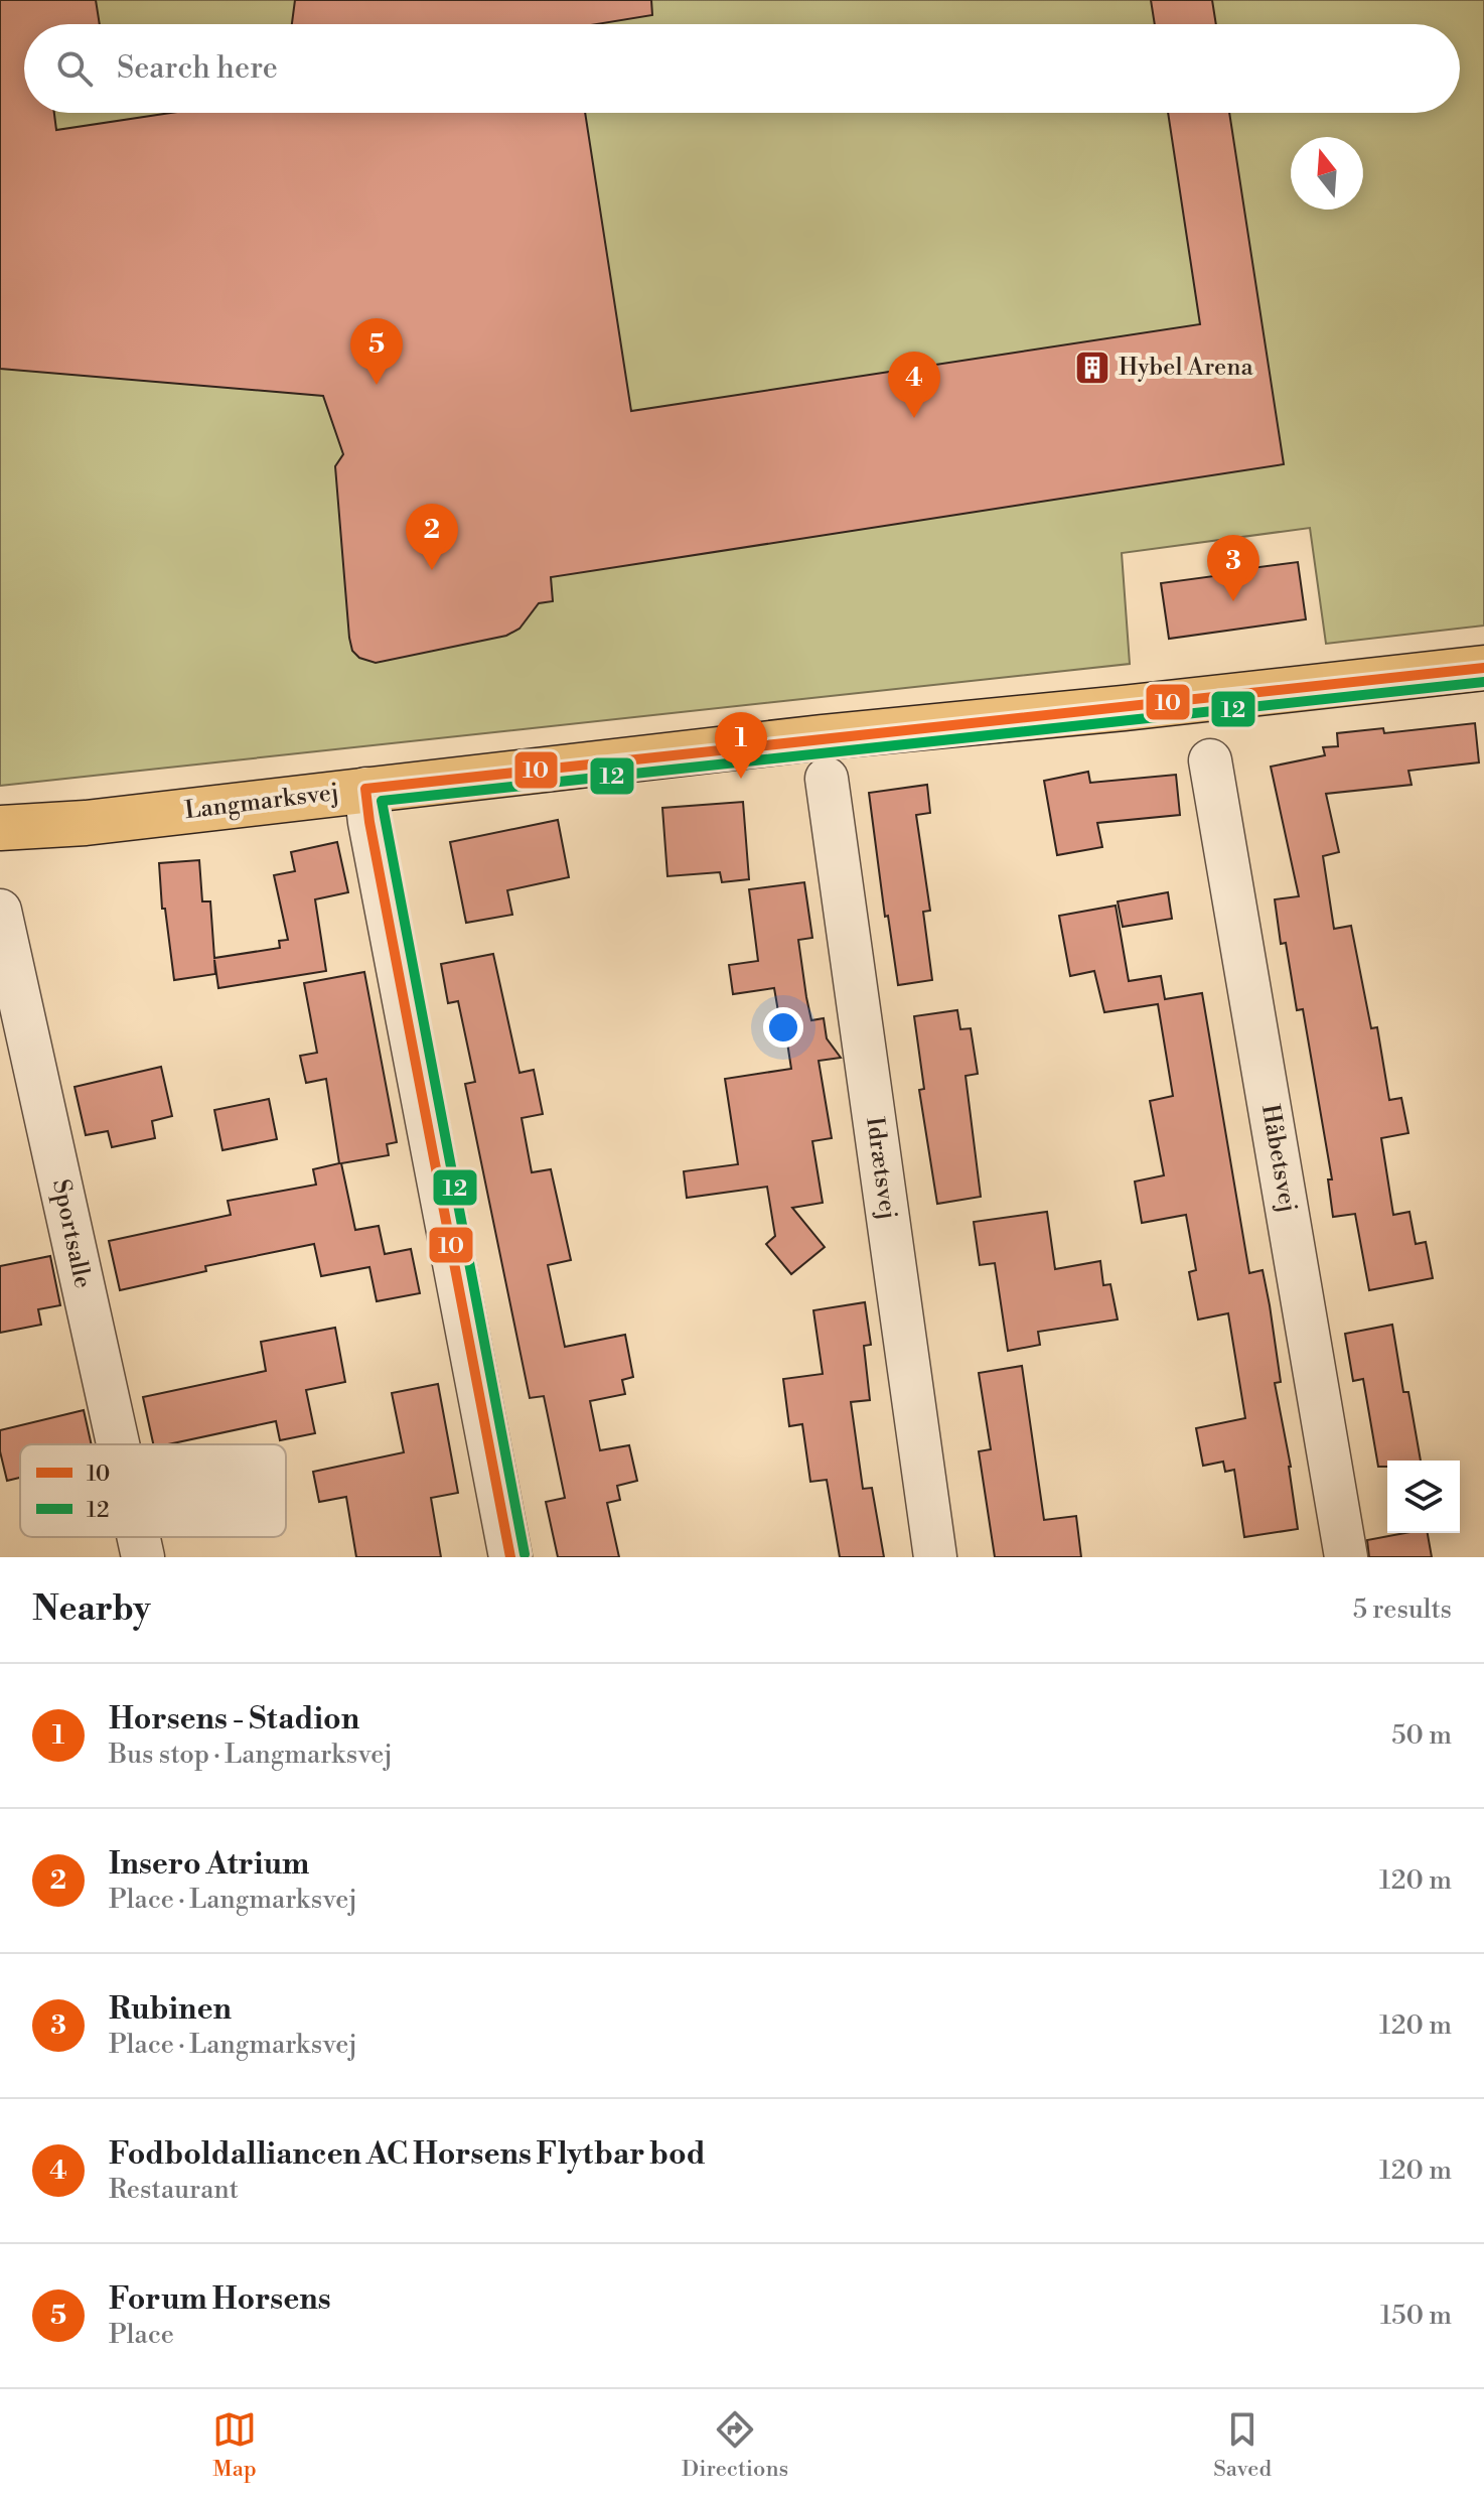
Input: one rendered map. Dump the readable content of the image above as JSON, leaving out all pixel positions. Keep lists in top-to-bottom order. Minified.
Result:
{"streets":{"main road":["Langmarksvej"],"street":["Håbetsvej","Idrætsvej","Sportsalle"]},"places":{"building":["Hybel Arena"]},"lines":["transit line 10","transit line 12"],"legend":["10","12"],"north":"top","page":{"search":"Search here","pins":["5","4","2","3","1"],"heading":["Nearby","5 results"],"list":[{"mark":"1","name":"Horsens - Stadion","note":"Bus stop · Langmarksvej","value":"50 m"},{"mark":"2","name":"Insero Atrium","note":"Place · Langmarksvej","value":"120 m"},{"mark":"3","name":"Rubinen","note":"Place · Langmarksvej","value":"120 m"},{"mark":"4","name":"Fodboldalliancen AC Horsens Flytbar bod","note":"Restaurant","value":"120 m"},{"mark":"5","name":"Forum Horsens","note":"Place","value":"150 m"}],"nav":["Map","Directions","Saved"]}}
